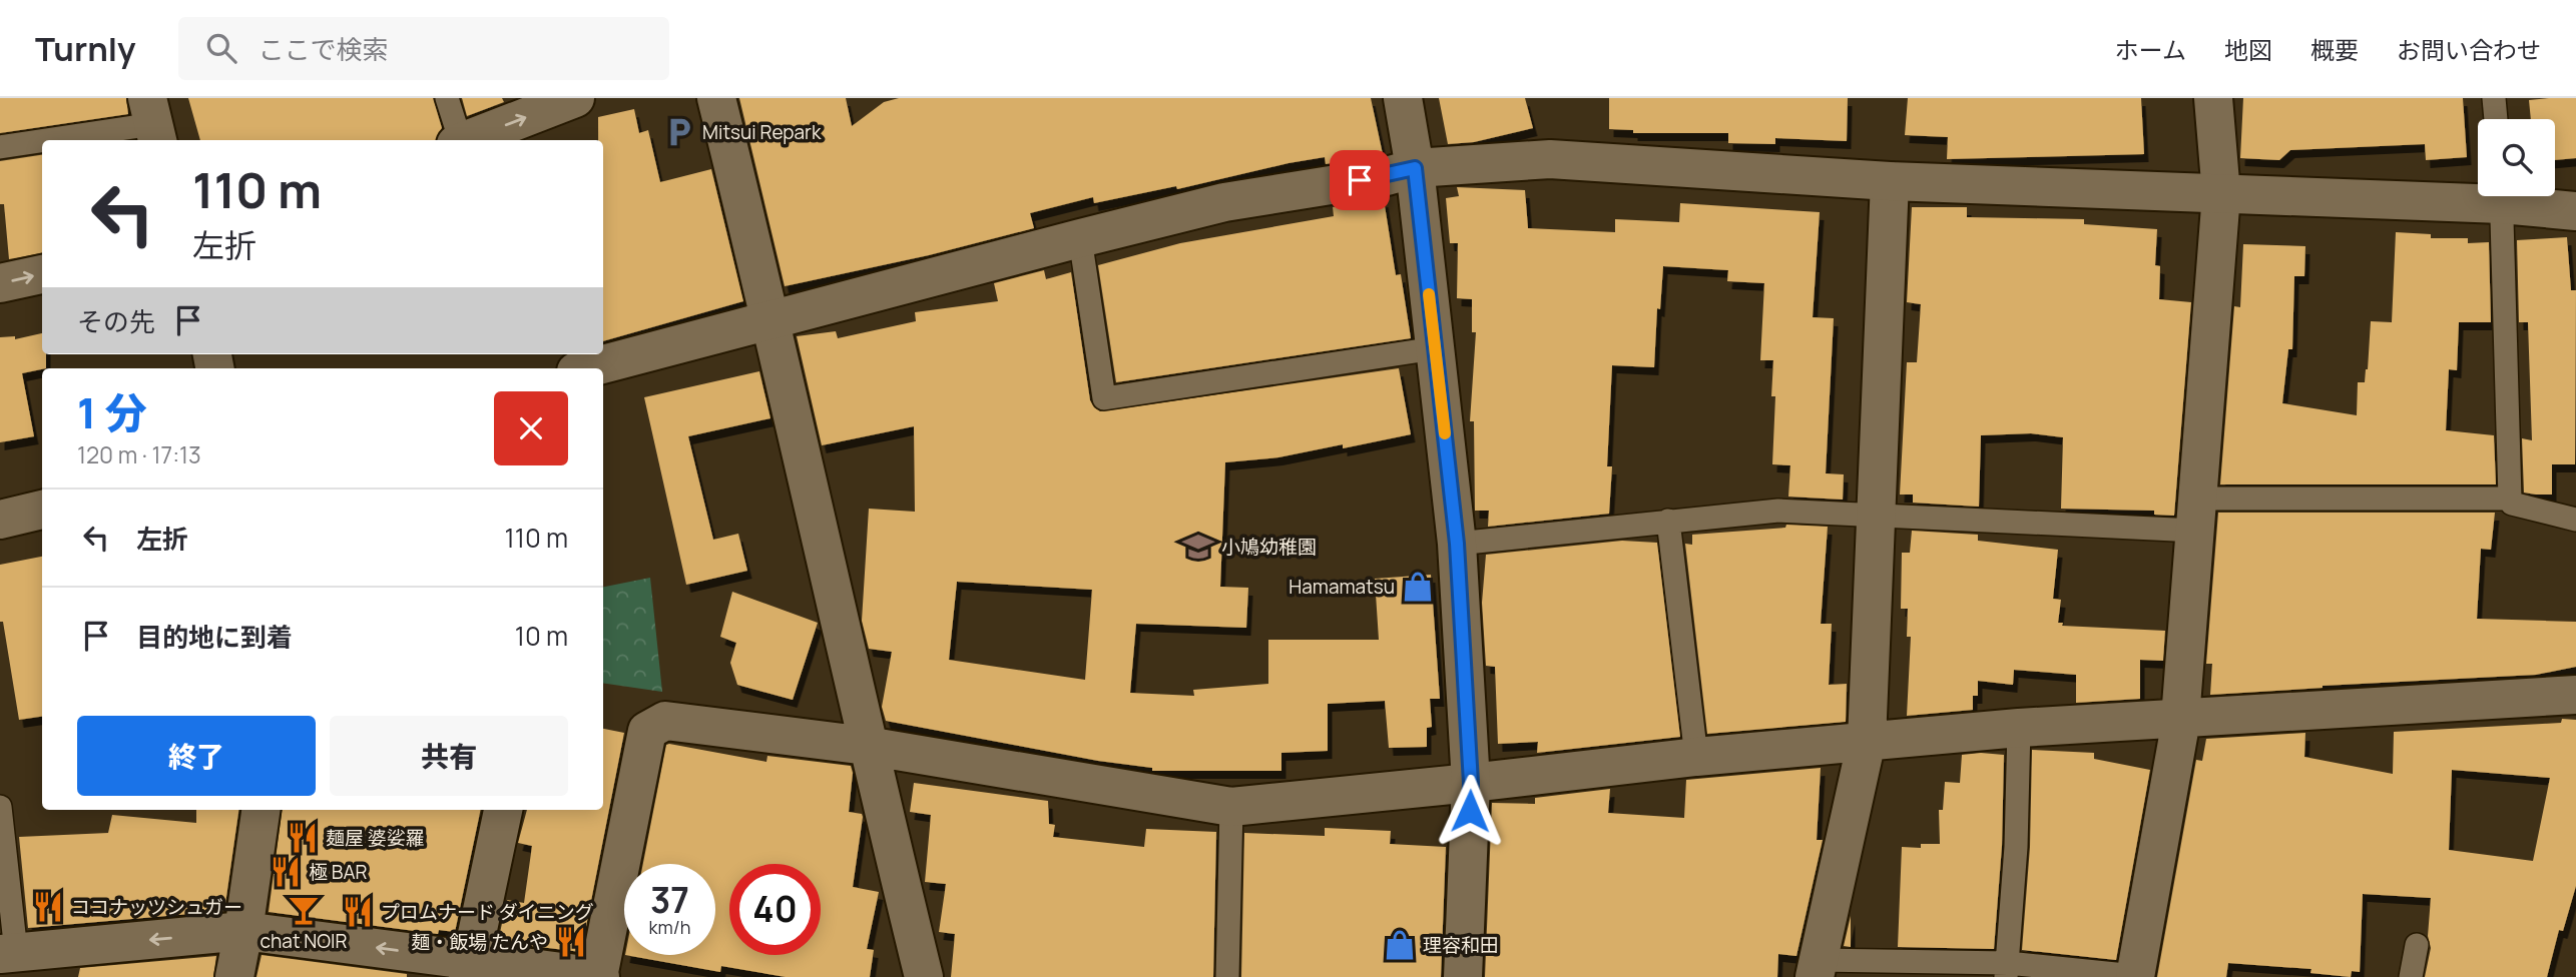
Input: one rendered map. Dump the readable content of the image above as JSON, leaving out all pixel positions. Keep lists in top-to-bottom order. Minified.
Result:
{"places":{"parking":["Mitsui Repark"],"school or university":["小鳩幼稚園"],"shop":["Hamamatsu","理容和田"],"restaurant":["麺屋 婆娑羅","極 BAR","ココナッツシュガー","プロムナード ダイニング","麺・飯場 たんや"],"bar":["chat NOIR"]},"page":{"header":"Turnly","search":"ここで検索","nav":["ホーム","地図","概要","お問い合わせ"],"turn":["110 m","左折"],"then":"その先","heading":["1 分","120 m · 17:13"],"list":[{"name":"左折","value":"110 m"},{"name":"目的地に到着","value":"10 m"}],"buttons":["終了","共有"],"speed":"37 km/h","limit":"40"}}
